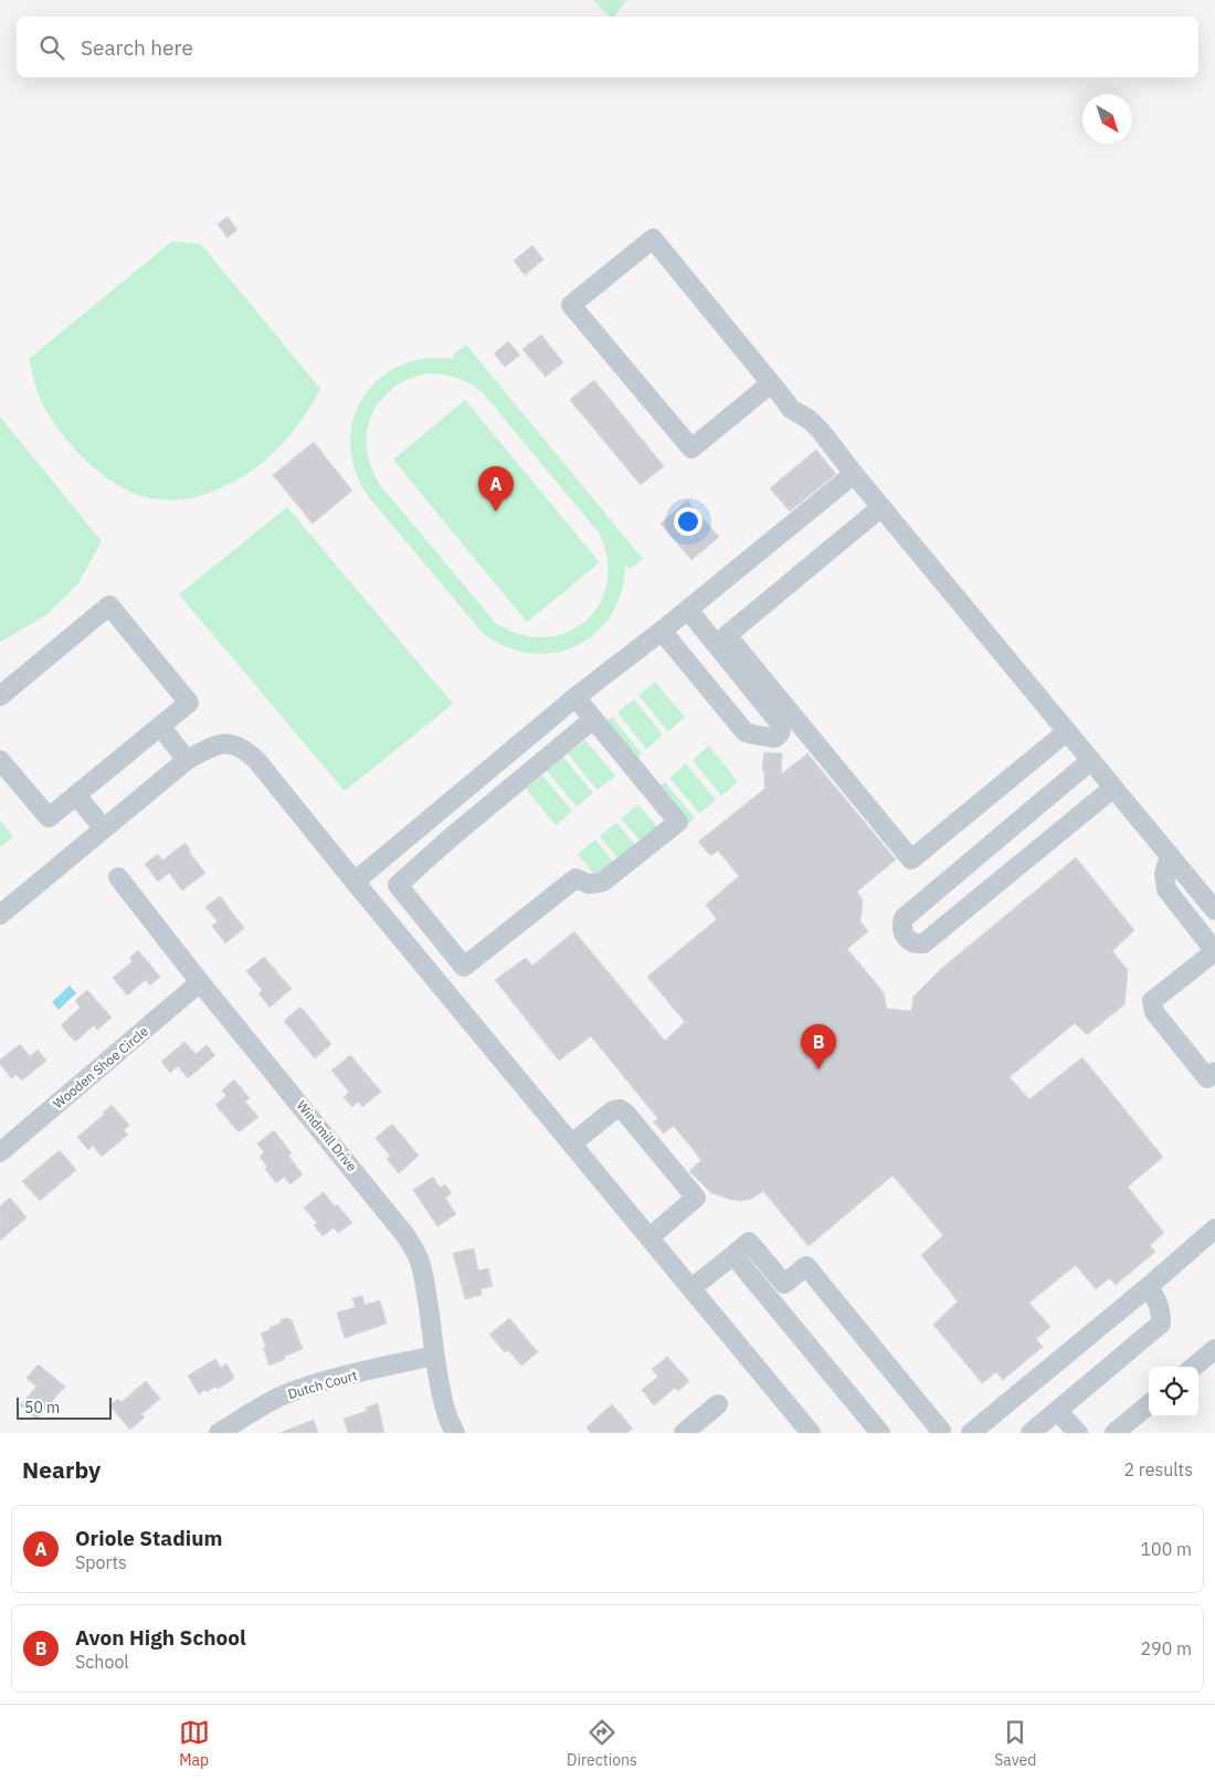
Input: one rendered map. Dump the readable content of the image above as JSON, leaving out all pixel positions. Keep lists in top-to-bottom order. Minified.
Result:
{"streets":{"street":["Wooden Shoe Circle","Windmill Drive","Dutch Court"]},"crossings":[["Wooden Shoe Circle","Windmill Drive"],["Windmill Drive","Dutch Court"]],"scale_bar":"50 m","north":"bottom right","page":{"search":"Search here","pins":["A","B"],"scale":"50 m","heading":["Nearby","2 results"],"list":[{"mark":"A","name":"Oriole Stadium","note":"Sports","value":"100 m"},{"mark":"B","name":"Avon High School","note":"School","value":"290 m"}],"nav":["Map","Directions","Saved"]}}
